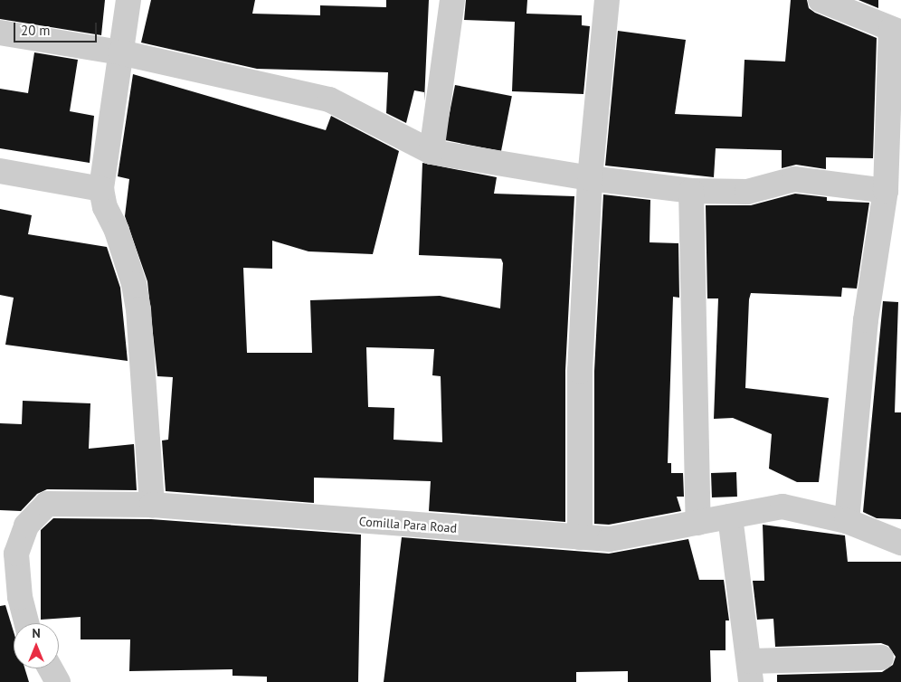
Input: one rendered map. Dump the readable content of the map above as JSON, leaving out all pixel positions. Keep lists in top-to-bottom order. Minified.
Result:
{"streets":{"street":["Comilla Para Road"]},"scale_bar":"20 m","north":"top"}
